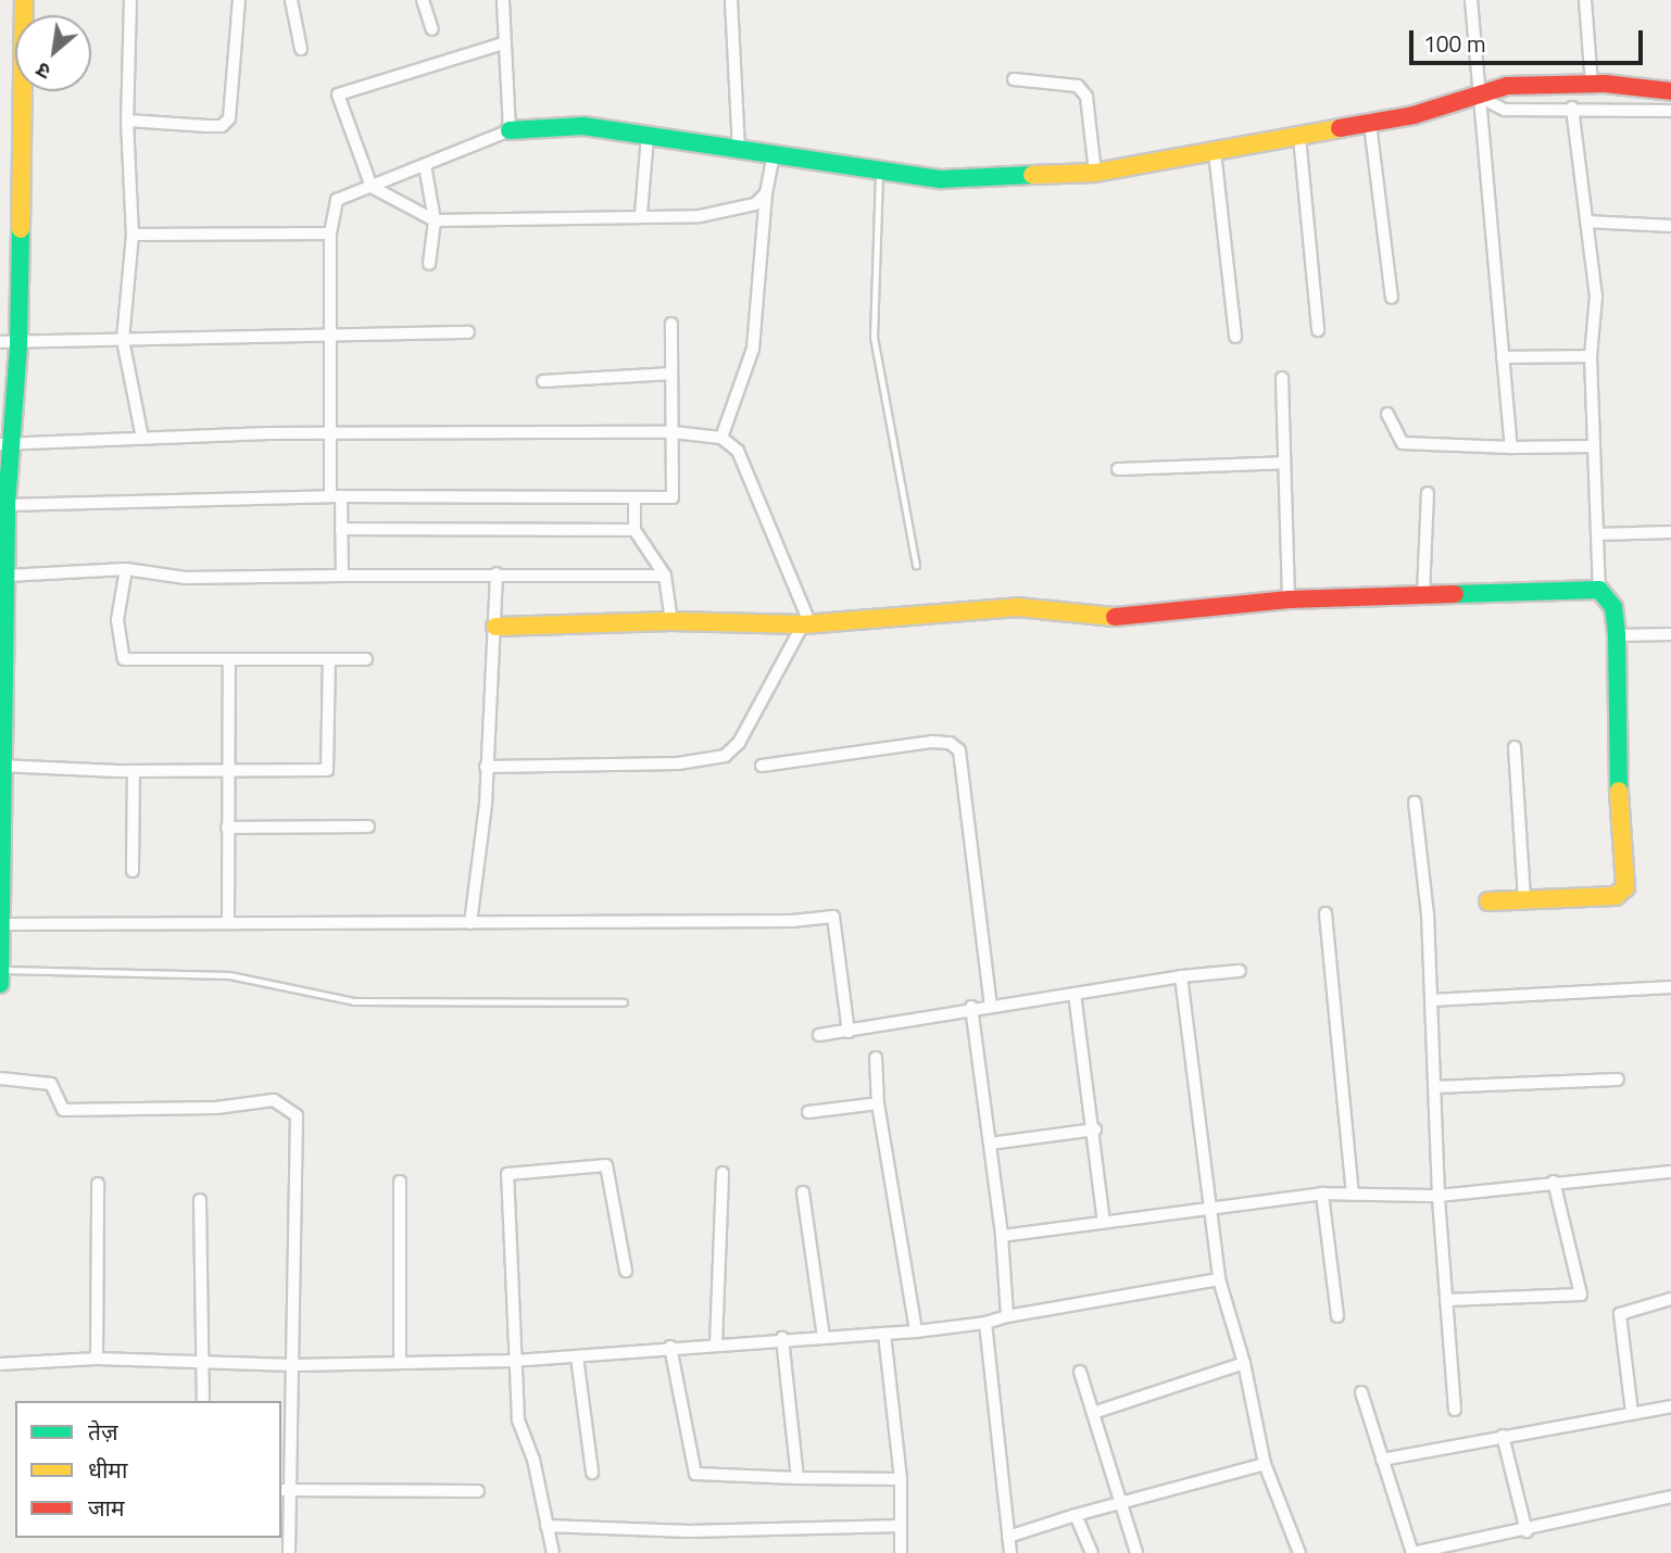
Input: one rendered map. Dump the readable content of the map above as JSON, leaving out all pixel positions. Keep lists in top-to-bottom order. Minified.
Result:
{"legend":["तेज़","धीमा","जाम"],"scale_bar":"100 m","north":"bottom left"}
